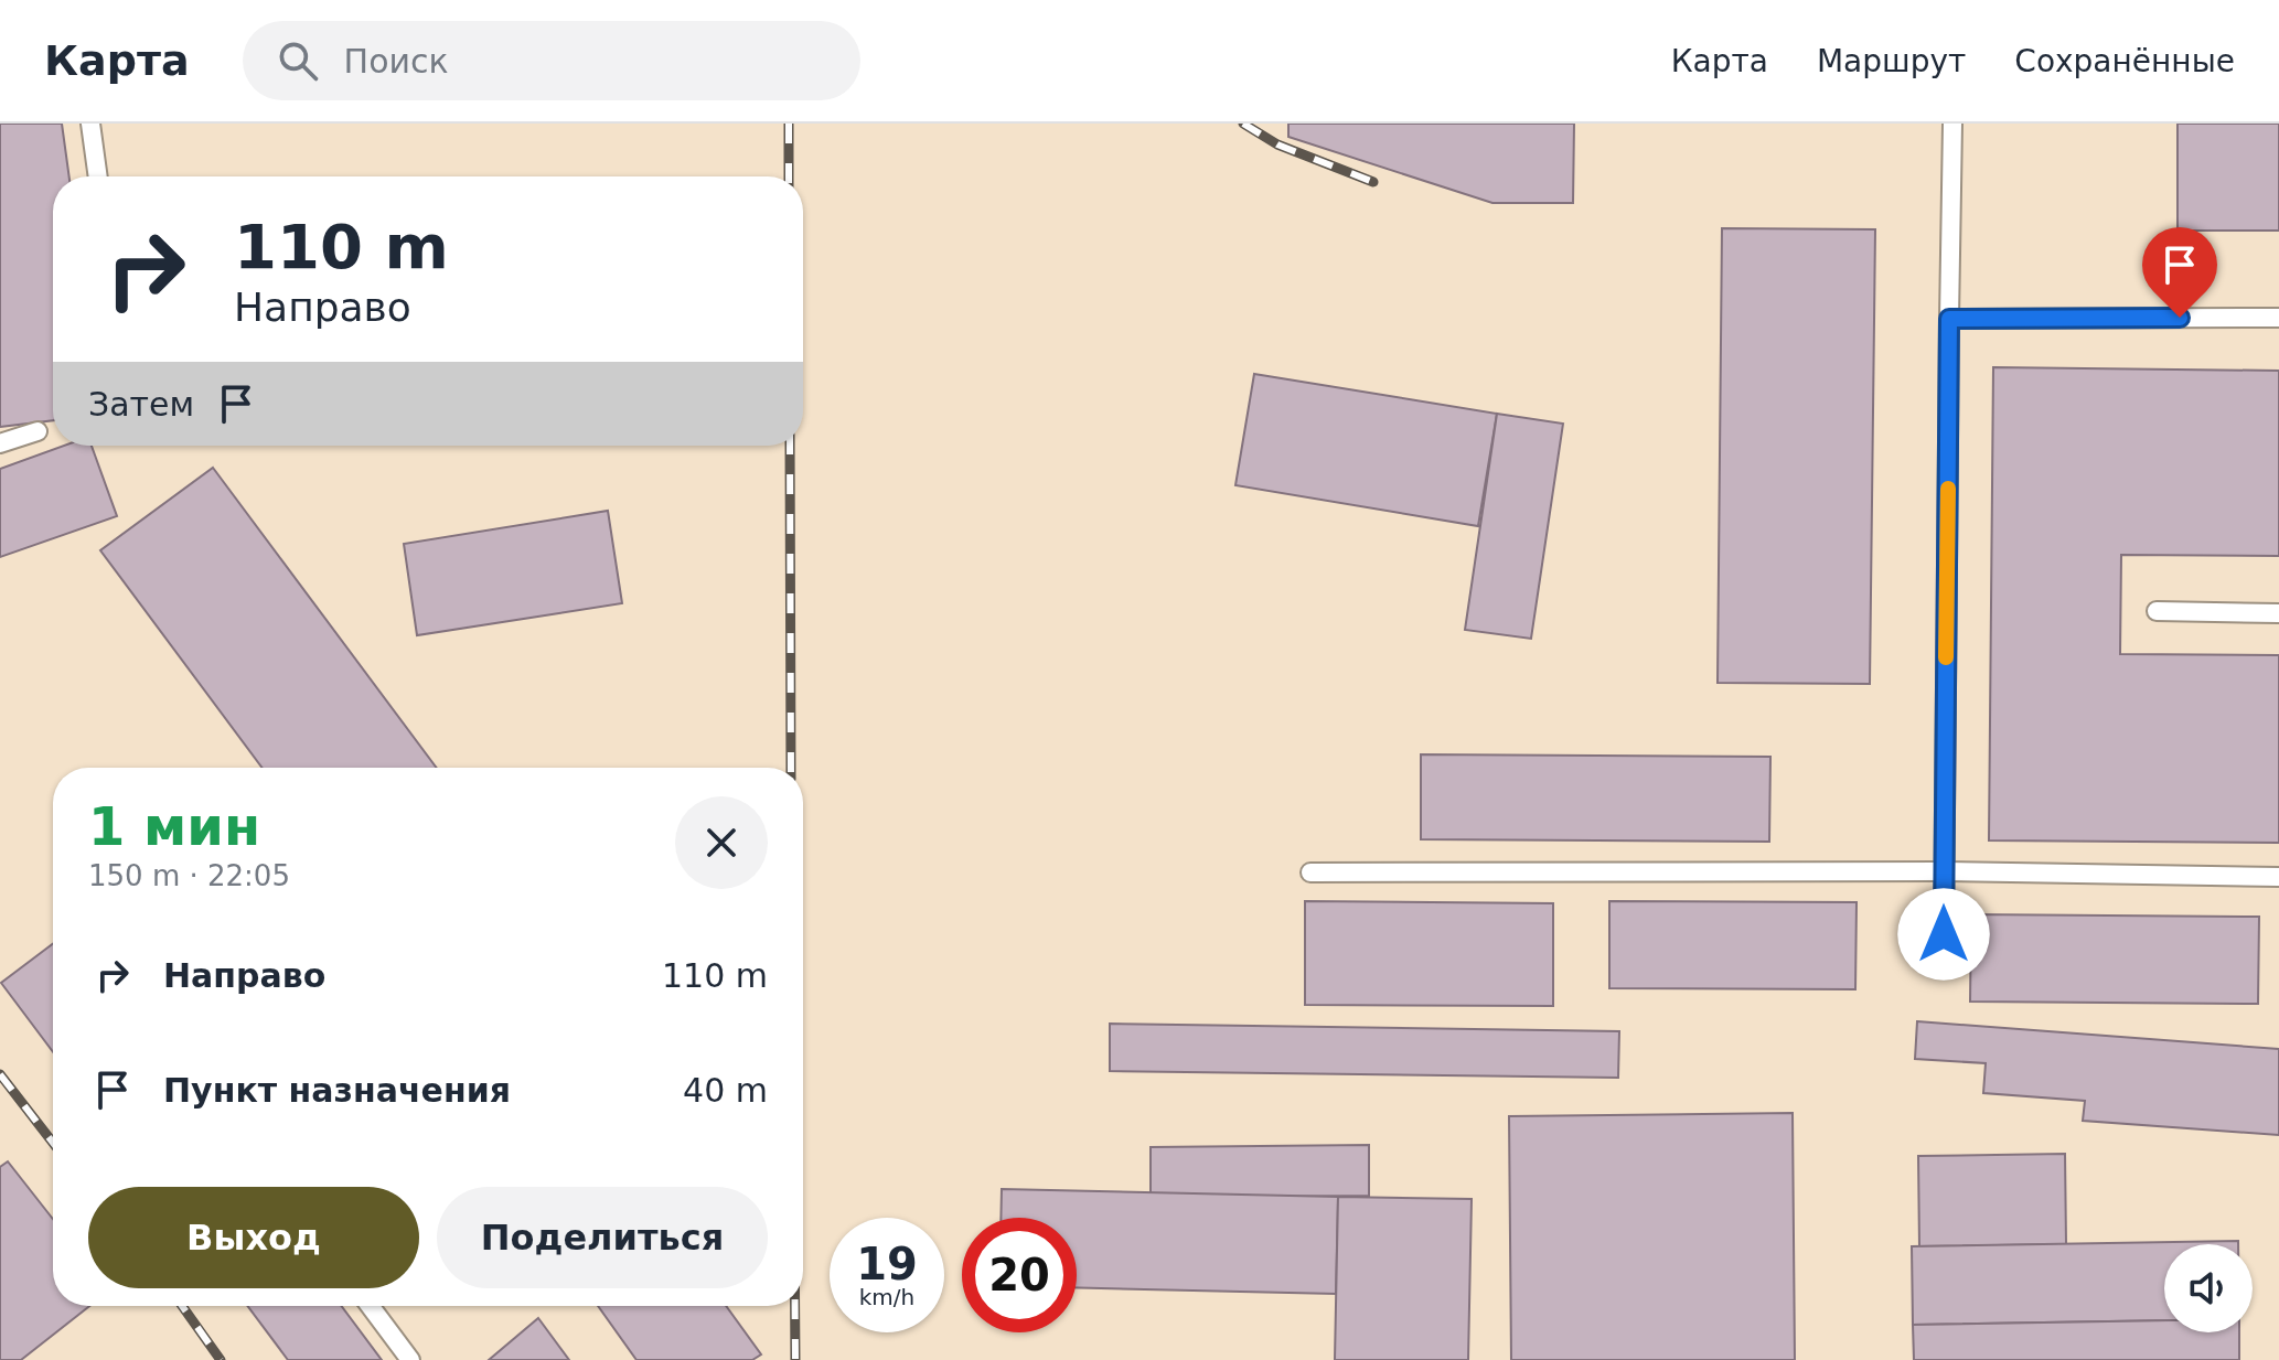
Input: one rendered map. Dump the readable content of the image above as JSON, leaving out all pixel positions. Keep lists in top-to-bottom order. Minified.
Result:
{"page":{"header":"Карта","search":"Поиск","nav":["Карта","Маршрут","Сохранённые"],"turn":["110 m","Направо"],"then":"Затем","heading":["1 мин","150 m · 22:05"],"list":[{"name":"Направо","value":"110 m"},{"name":"Пункт назначения","value":"40 m"}],"buttons":["Выход","Поделиться"],"speed":"19 km/h","limit":"20"}}
